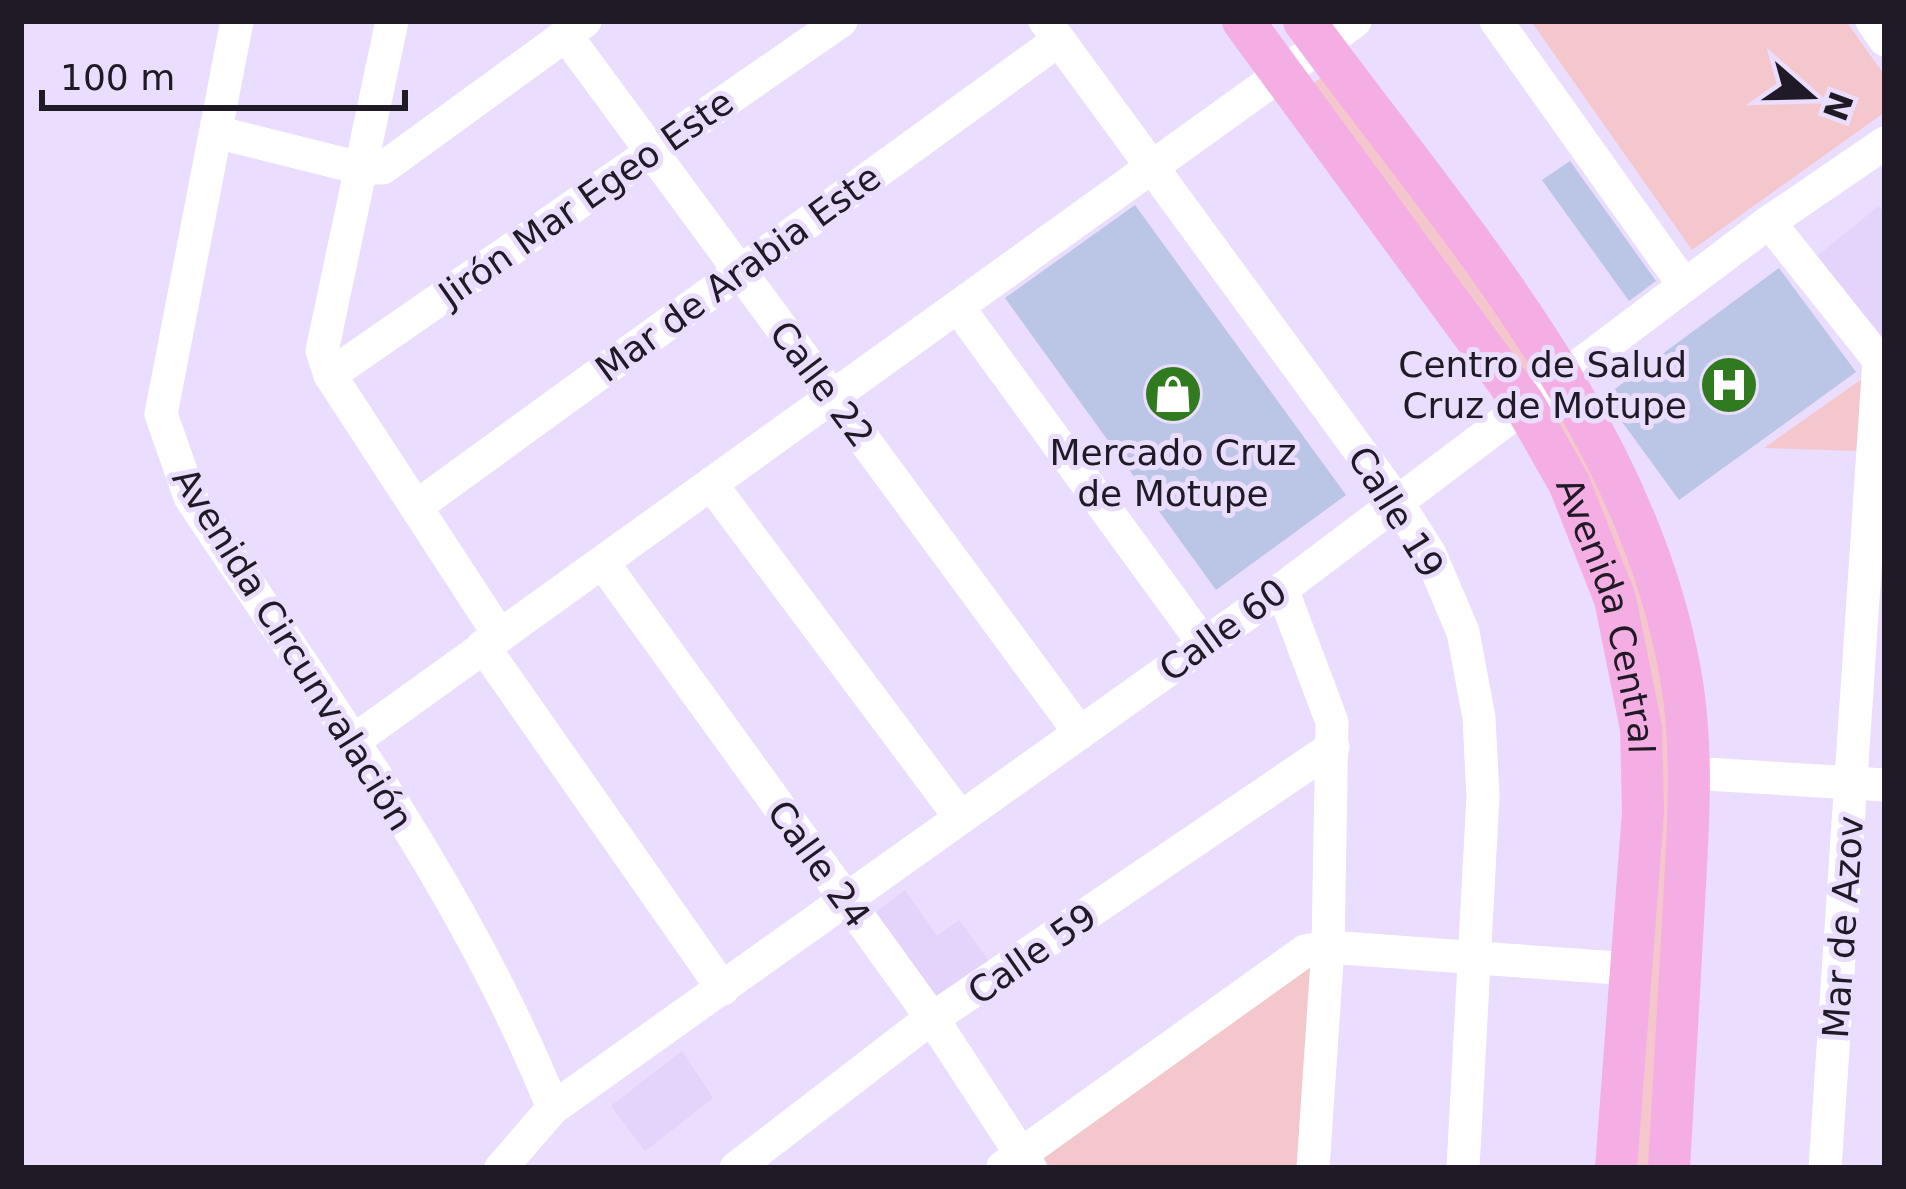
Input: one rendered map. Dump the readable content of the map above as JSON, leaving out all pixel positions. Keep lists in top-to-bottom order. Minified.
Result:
{"streets":{"main road":["Avenida Central"],"street":["Jirón Mar Egeo Este","Mar de Arabia Este","Calle 22","Calle 19","Calle 60","Avenida Circunvalación","Calle 24","Mar de Azov","Calle 59"]},"crossings":[["Jirón Mar Egeo Este","Calle 22"],["Mar de Arabia Este","Calle 22"],["Mar de Arabia Este","Calle 19"],["Calle 22","Calle 60"],["Calle 19","Calle 60"],["Avenida Central","Calle 60"],["Calle 60","Avenida Circunvalación"],["Calle 60","Calle 24"],["Calle 60","Mar de Azov"],["Calle 24","Calle 59"]],"places":{"hospital":["Centro de Salud Cruz de Motupe"],"shop":["Mercado Cruz de Motupe"]},"scale_bar":"100 m","north":"right"}
